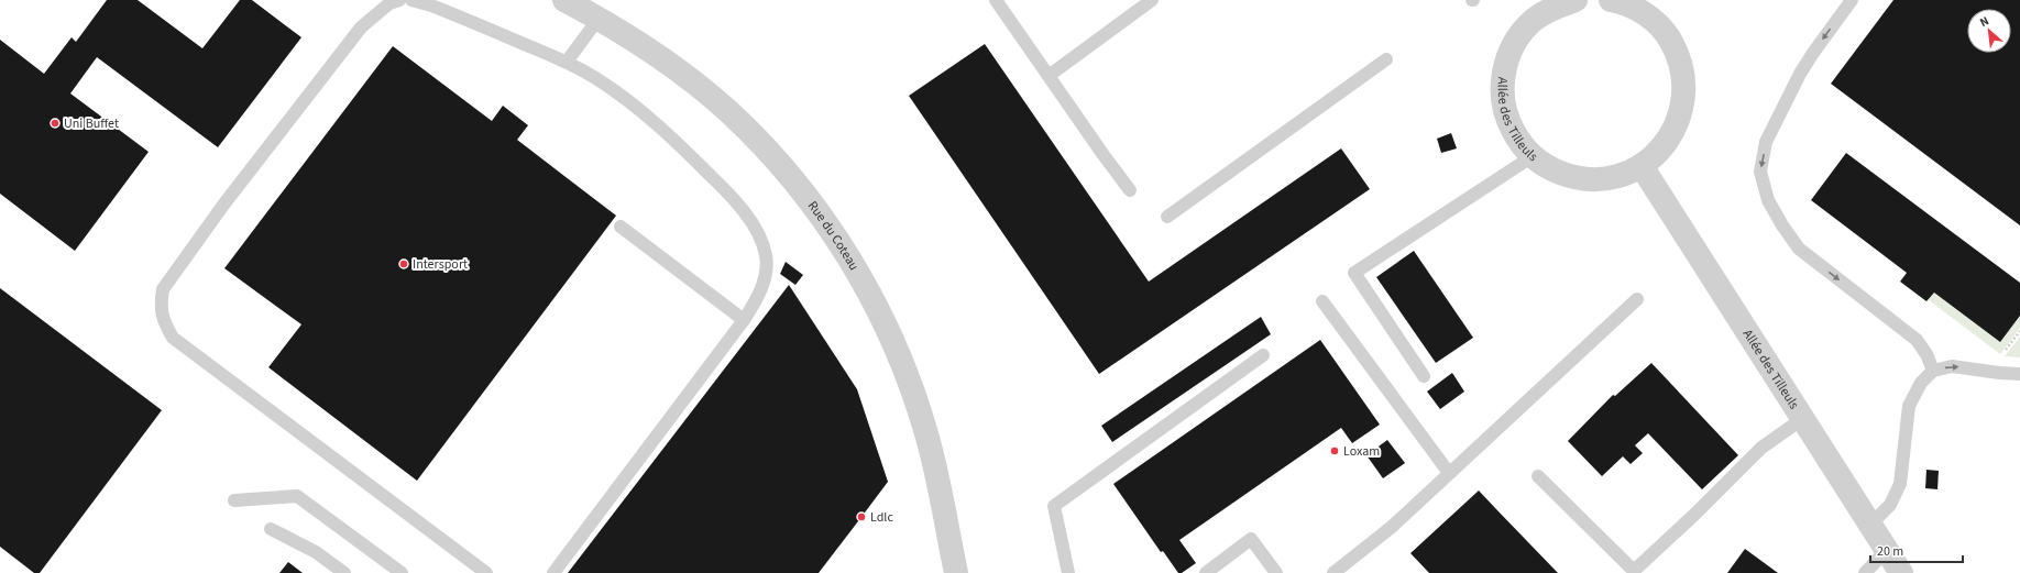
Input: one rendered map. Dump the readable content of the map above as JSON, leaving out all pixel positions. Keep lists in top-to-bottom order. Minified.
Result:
{"streets":{"street":["Allée des Tilleuls","Rue du Coteau"]},"places":["Uni Buffet","Intersport","Loxam","Ldlc"],"scale_bar":"20 m","north":"top left"}
